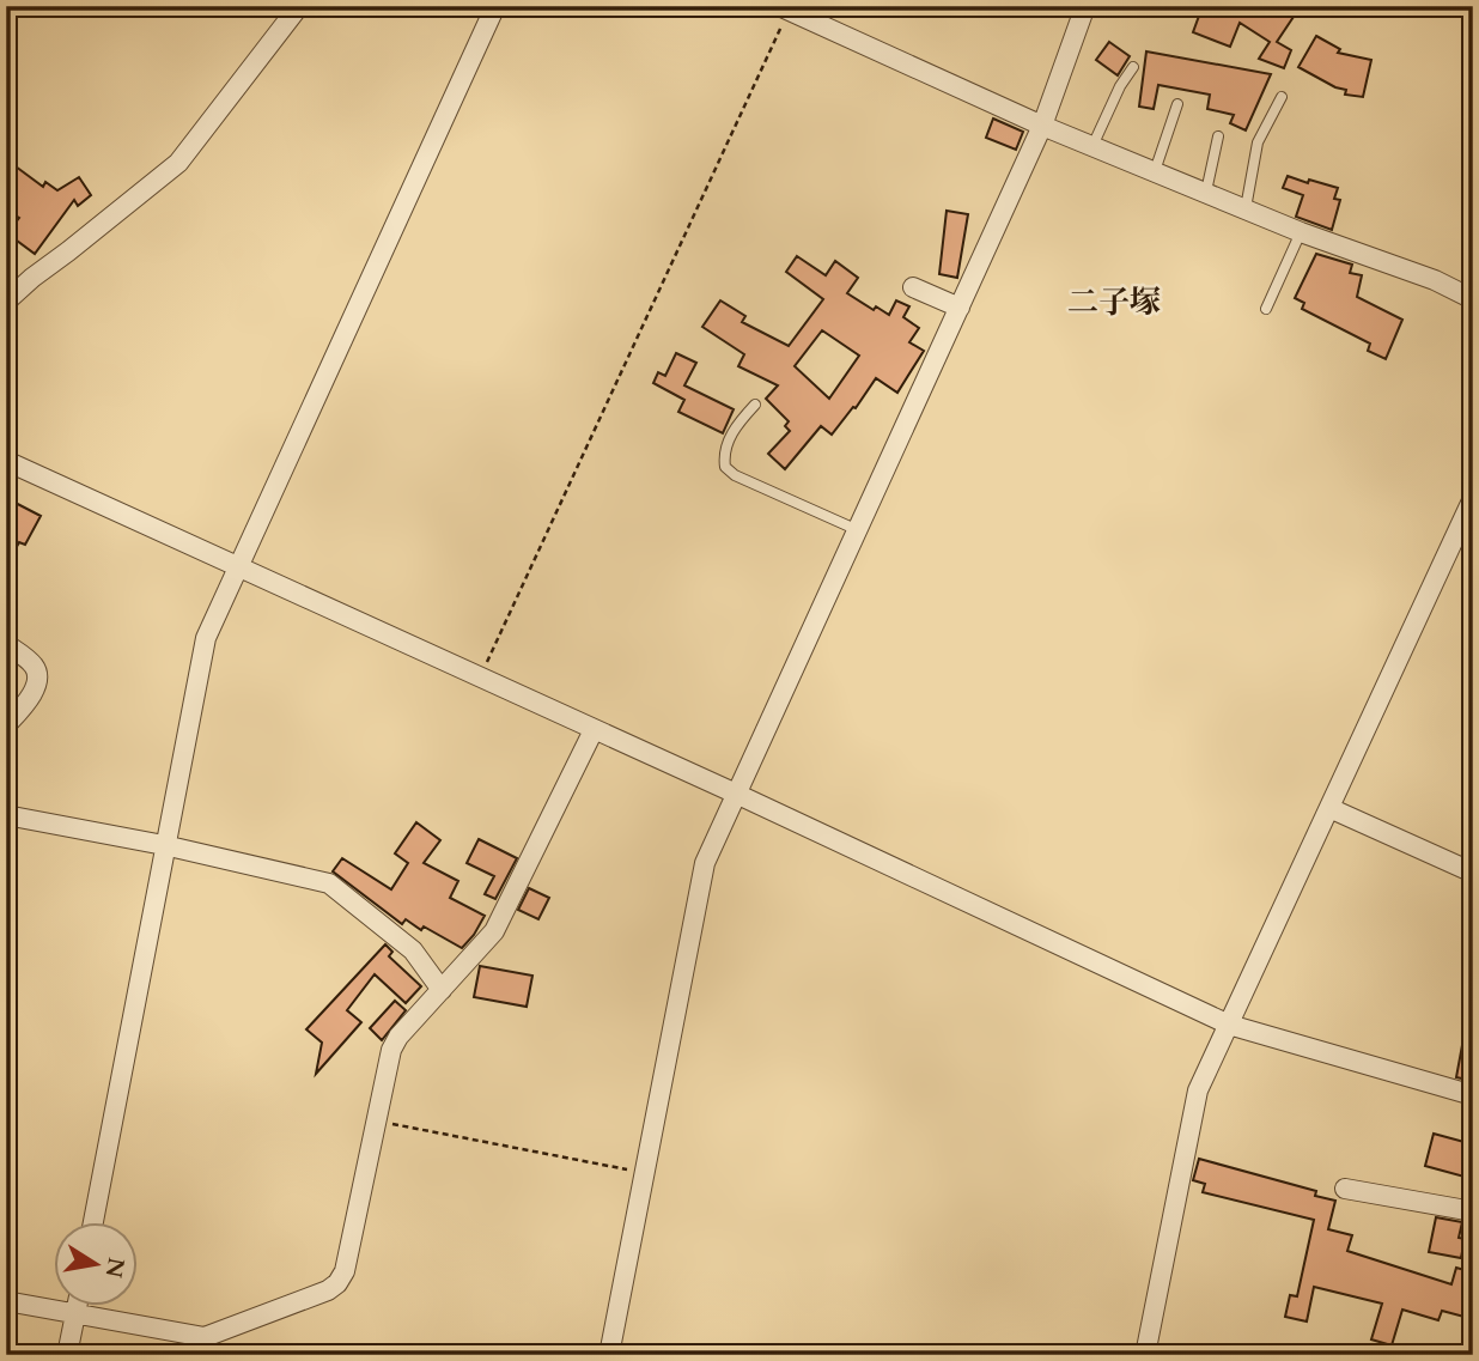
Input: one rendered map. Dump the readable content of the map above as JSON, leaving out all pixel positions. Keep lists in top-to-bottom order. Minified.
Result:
{"districts":["二子塚"],"north":"right"}
